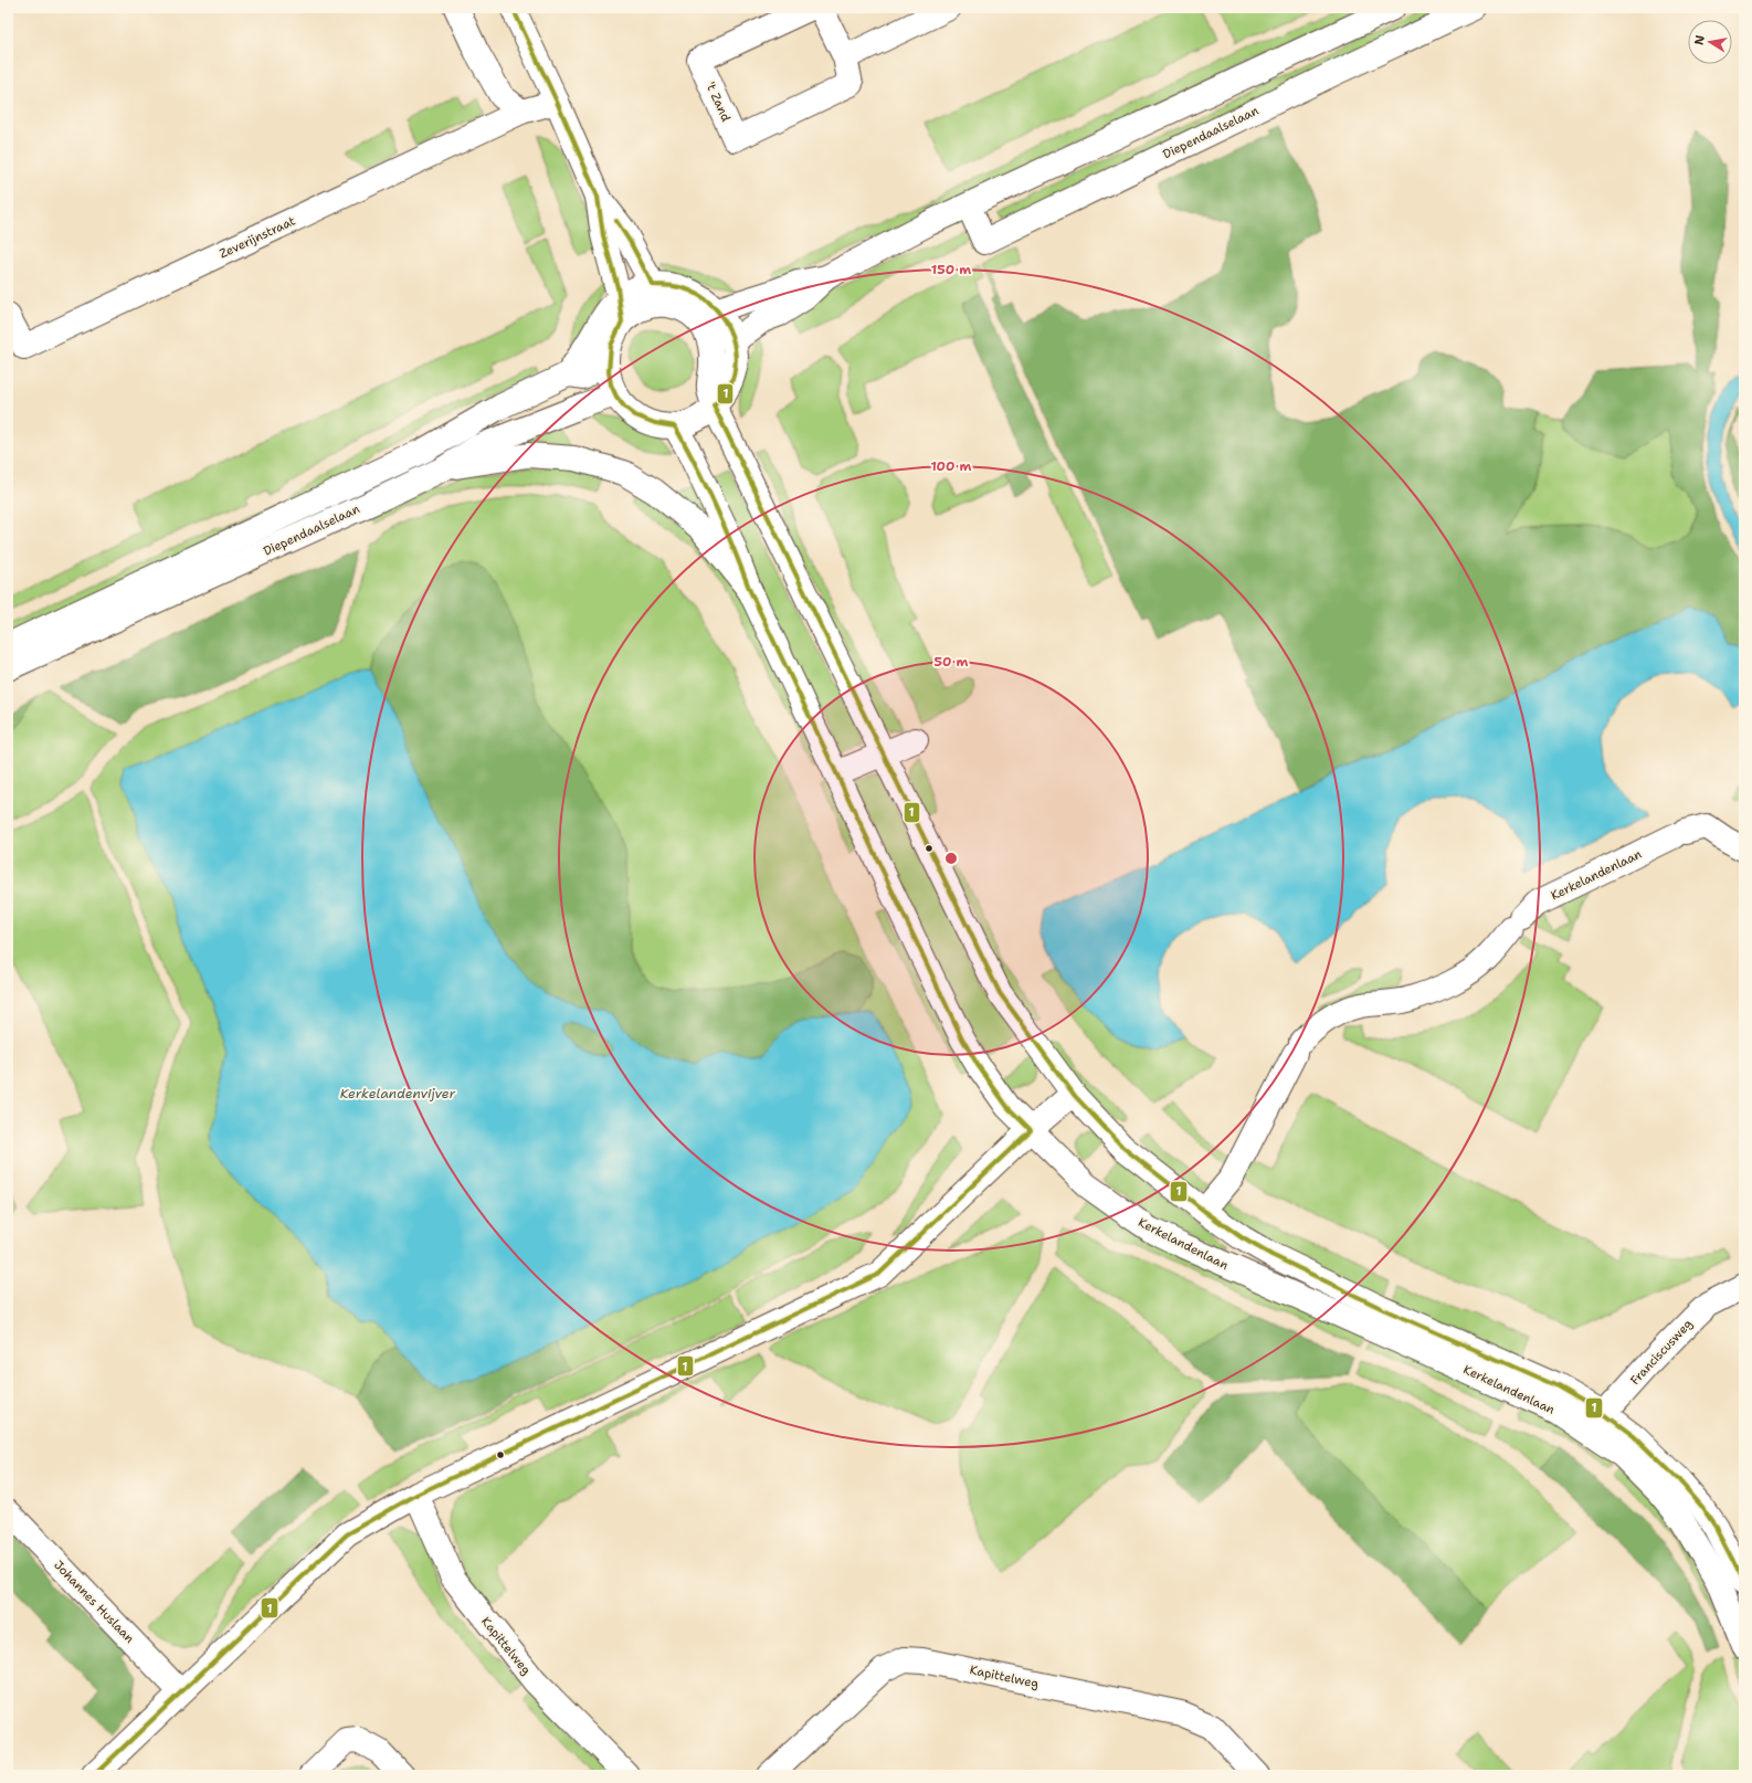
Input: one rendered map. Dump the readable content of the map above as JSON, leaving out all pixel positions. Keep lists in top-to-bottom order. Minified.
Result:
{"streets":{"street":["'t Zand","Diependaalselaan","Zeverijnstraat","Kerkelandenlaan","Franciscusweg","Johannes Huslaan","Kapittelweg"]},"crossings":[["Diependaalselaan","Kerkelandenlaan"],["Kerkelandenlaan","Franciscusweg"]],"water":["Kerkelandenvijver"],"lines":["transit line 1"],"north":"left","rings":["150 m","100 m","50 m"]}
